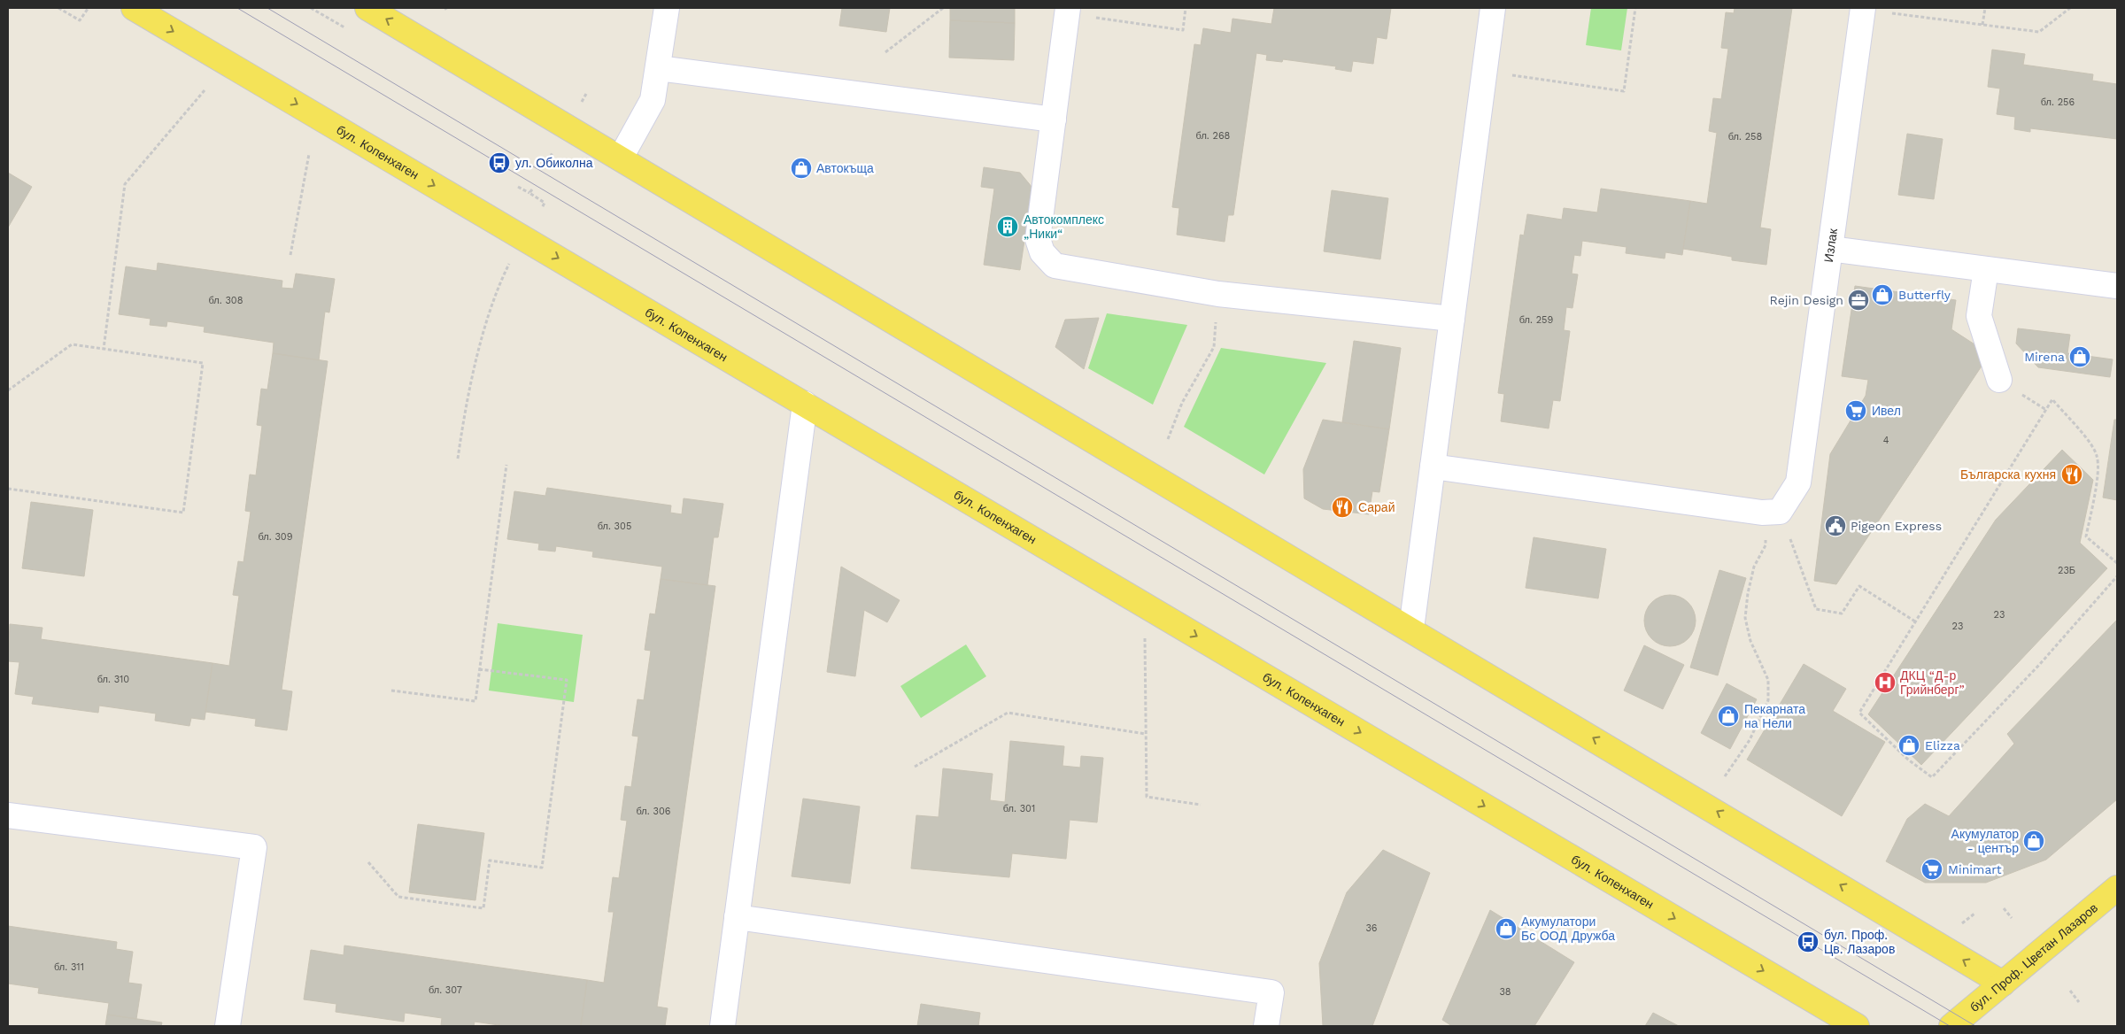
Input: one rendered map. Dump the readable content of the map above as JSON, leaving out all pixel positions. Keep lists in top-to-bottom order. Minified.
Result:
{"streets":{"main road":["бул. Копенхаген","бул. Проф. Цветан Лазаров"],"street":["Излак"]},"places":{"bus stop":["ул. Обиколна","бул. Проф. Цв. Лазаров"],"shop":["Автокъща","Butterfly","Mirena","Пекарната на Нели","Elizza","Акумулатор - център","Акумулатори Бс ООД Дружба"],"building":["Автокомплекс „Ники“"],"office":["Rejin Design"],"supermarket":["Ивел","Minimart"],"restaurant":["Българска кухня","Сарай"],"public building":["Pigeon Express"],"hospital":["ДКЦ “Д-р Грийнберг”"]},"house_numbers":["бл. 256","бл. 268","бл. 258","бл. 308","бл. 259","4","бл. 305","бл. 309","23Б","23","23","бл. 310","бл. 301","бл. 306","36","бл. 311","бл. 307","38"]}
